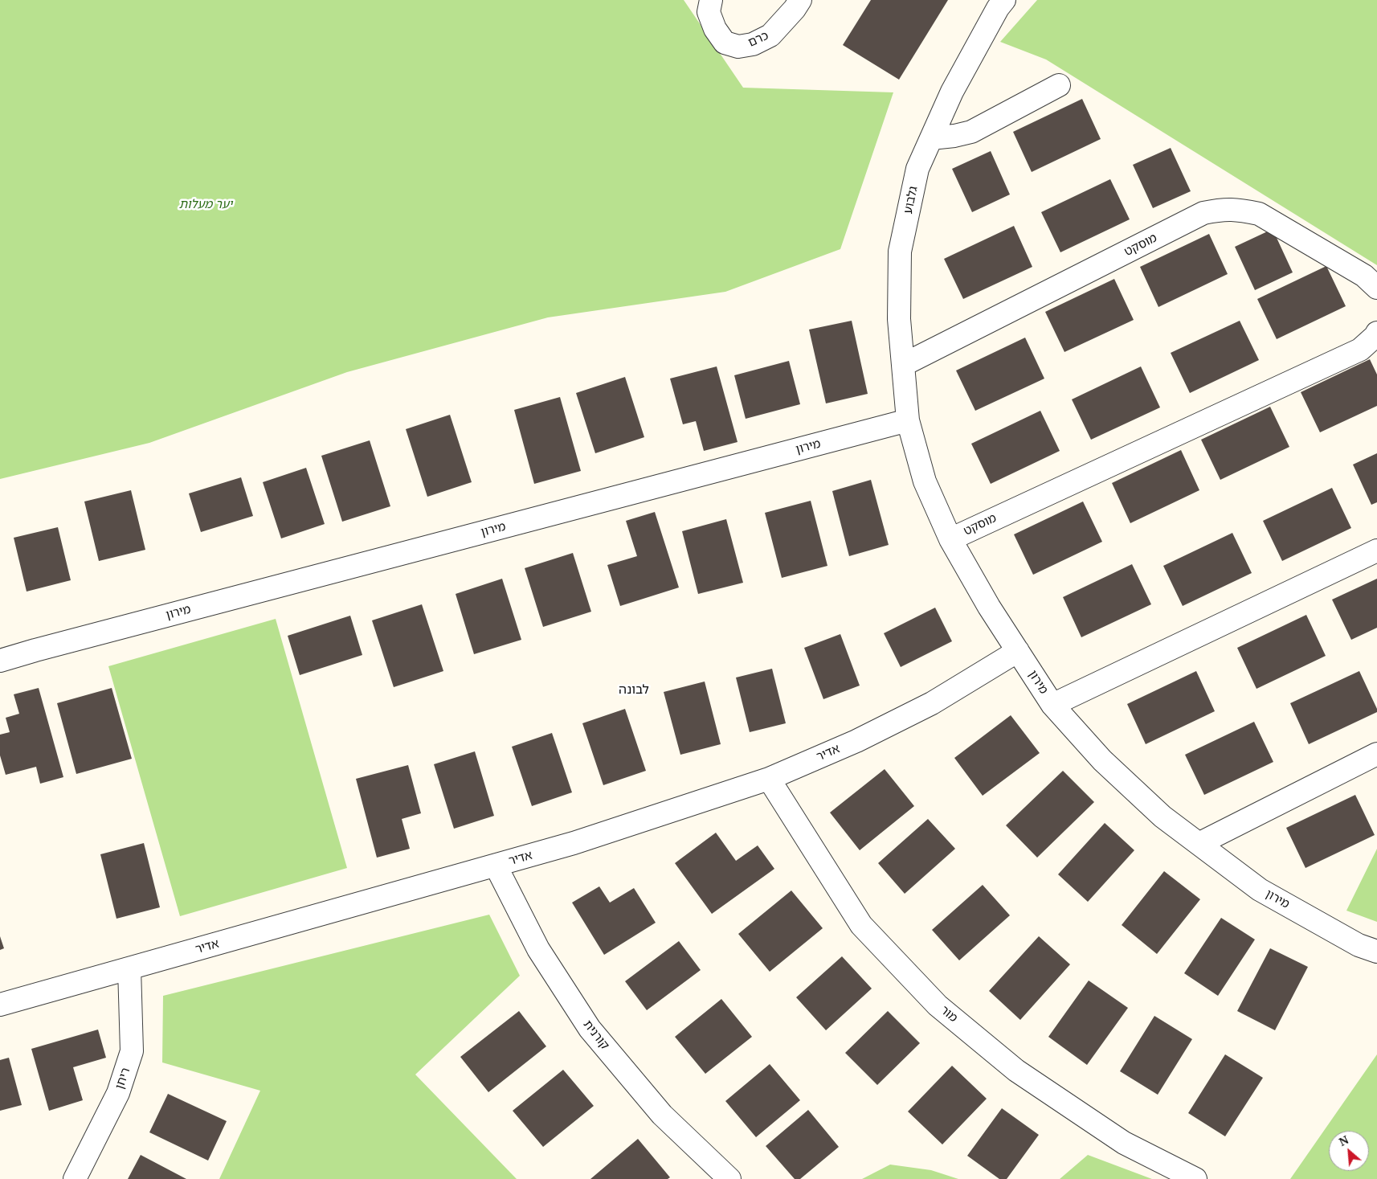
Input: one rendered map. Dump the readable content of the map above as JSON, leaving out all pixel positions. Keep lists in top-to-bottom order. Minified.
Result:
{"streets":{"street":["כרם","גלבוע","מוסקט","מירון","אדיר","מור","קורנית","ריחן"]},"crossings":[["גלבוע","מוסקט"],["גלבוע","מירון"],["מוסקט","מירון"],["מירון","אדיר"],["אדיר","מור"],["אדיר","קורנית"],["אדיר","ריחן"]],"districts":["לבונה"],"parks":["יער מעלות"],"north":"top left"}
